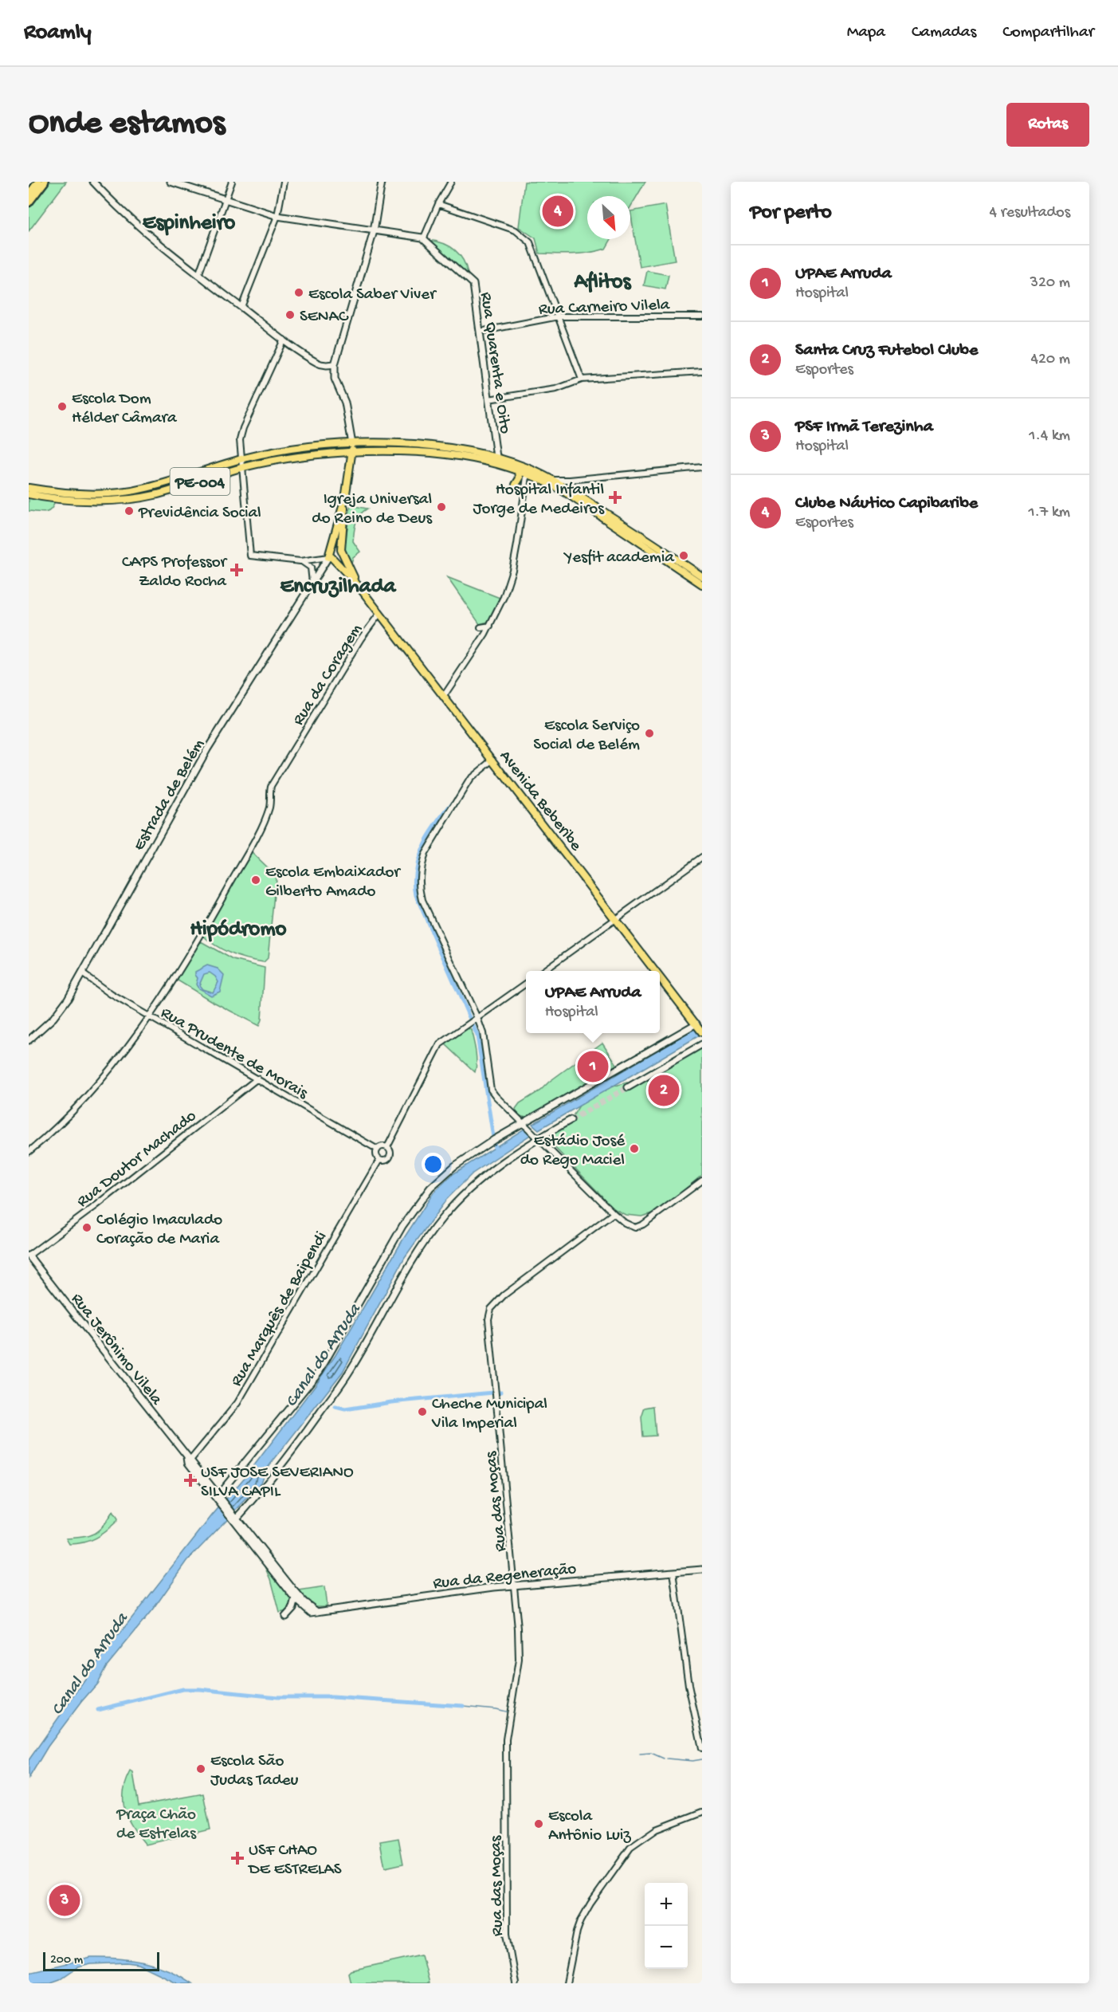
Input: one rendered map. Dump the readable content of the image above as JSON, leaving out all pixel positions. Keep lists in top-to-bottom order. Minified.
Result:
{"streets":{"main road":["Rua Quarenta e Oito","PE-004","Estrada de Belém","Avenida Beberibe","Rua Jerônimo Vilela","Rua da Regeneração"],"street":["Rua Carneiro Vilela","Rua da Coragem","Rua Prudente de Morais","Rua Doutor Machado","Rua Marquês de Baipendi","Rua das Moças"]},"crossings":[["Rua Carneiro Vilela","Rua Quarenta e Oito"],["Rua Quarenta e Oito","PE-004"],["Rua da Coragem","Avenida Beberibe"],["Rua da Coragem","Rua Prudente de Morais"],["Estrada de Belém","Avenida Beberibe"],["Estrada de Belém","Rua Prudente de Morais"],["Rua Prudente de Morais","Rua Doutor Machado"],["Rua Prudente de Morais","Rua Marquês de Baipendi"],["Rua Doutor Machado","Rua Jerônimo Vilela"],["Rua Marquês de Baipendi","Rua Jerônimo Vilela"],["Rua das Moças","Rua da Regeneração"]],"districts":["Espinheiro","Aflitos","Encruzilhada","Hipódromo"],"water":["Canal do Arruda"],"parks":["Praça Chão de Estrelas"],"places":{"other":["Escola Saber Viver","SENAC","Escola Dom Hélder Câmara","Igreja Universal do Reino de Deus","Previdência Social","Yesfit academia","Escola Serviço Social de Belém","Escola Embaixador Gilberto Amado","Estádio José do Rego Maciel","Colégio Imaculado Coração de Maria","Cheche Municipal Vila Imperial","Escola São Judas Tadeu","Escola Antônio Luiz"],"health":["Hospital Infantil Jorge de Medeiros","CAPS Professor Zaldo Rocha","USF JOSE SEVERIANO SILVA CAPIL","USF CHAO DE ESTRELAS"]},"scale_bar":"200 m","north":"bottom right","page":{"header":"Roamly","nav":["Mapa","Camadas","Compartilhar"],"buttons":"Rotas","title":"Onde estamos","heading":["Por perto","4 resultados"],"pins":["4","1","2","3"],"list":[{"mark":"1","name":"UPAE Arruda","note":"Hospital","value":"320 m"},{"mark":"2","name":"Santa Cruz Futebol Clube","note":"Esportes","value":"420 m"},{"mark":"3","name":"PSF Irmã Terezinha","note":"Hospital","value":"1.4 km"},{"mark":"4","name":"Clube Náutico Capibaribe","note":"Esportes","value":"1.7 km"}],"popup":["UPAE Arruda","Hospital"],"map_buttons":["+","−"],"scale":"200 m"}}
